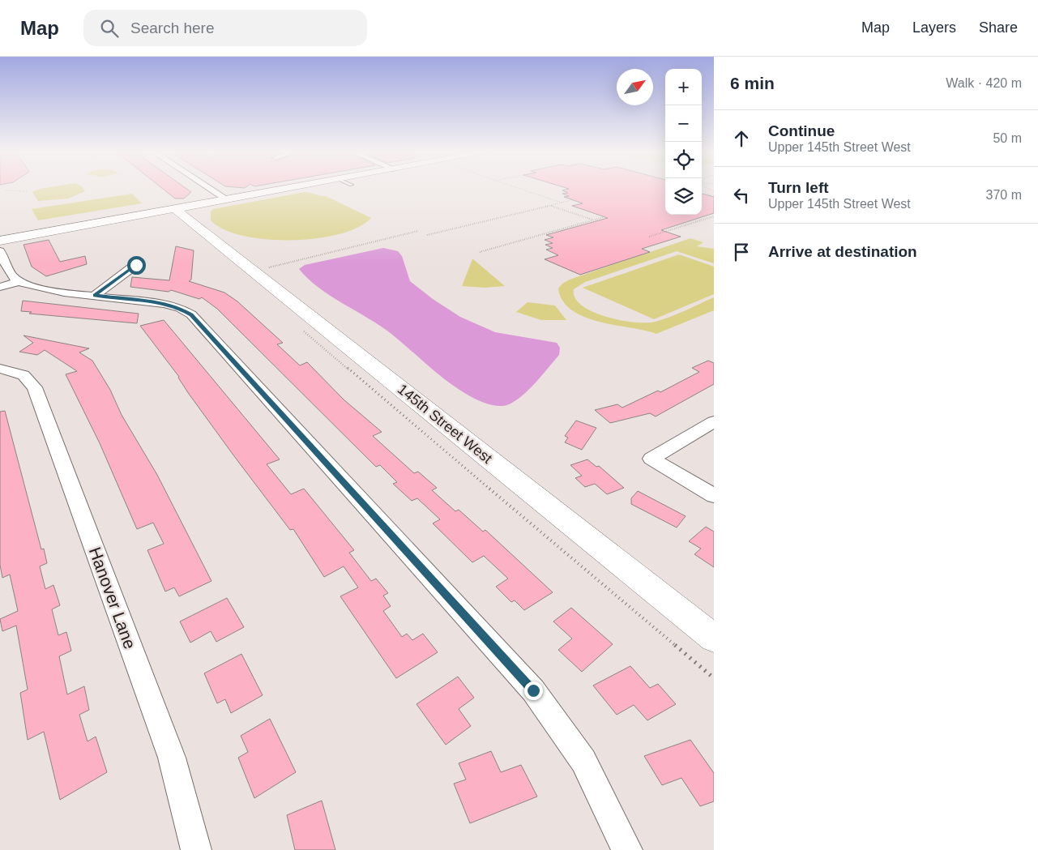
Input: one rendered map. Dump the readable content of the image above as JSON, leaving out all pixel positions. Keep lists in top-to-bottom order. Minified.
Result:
{"streets":{"street":["145th Street West","Hanover Lane"]},"north":"top right","page":{"header":"Map","search":"Search here","nav":["Map","Layers","Share"],"heading":["6 min","Walk · 420 m"],"map_buttons":["+","−"],"list":[["Continue","Upper 145th Street West","50 m"],["Turn left","Upper 145th Street West","370 m"],"Arrive at destination"]}}
